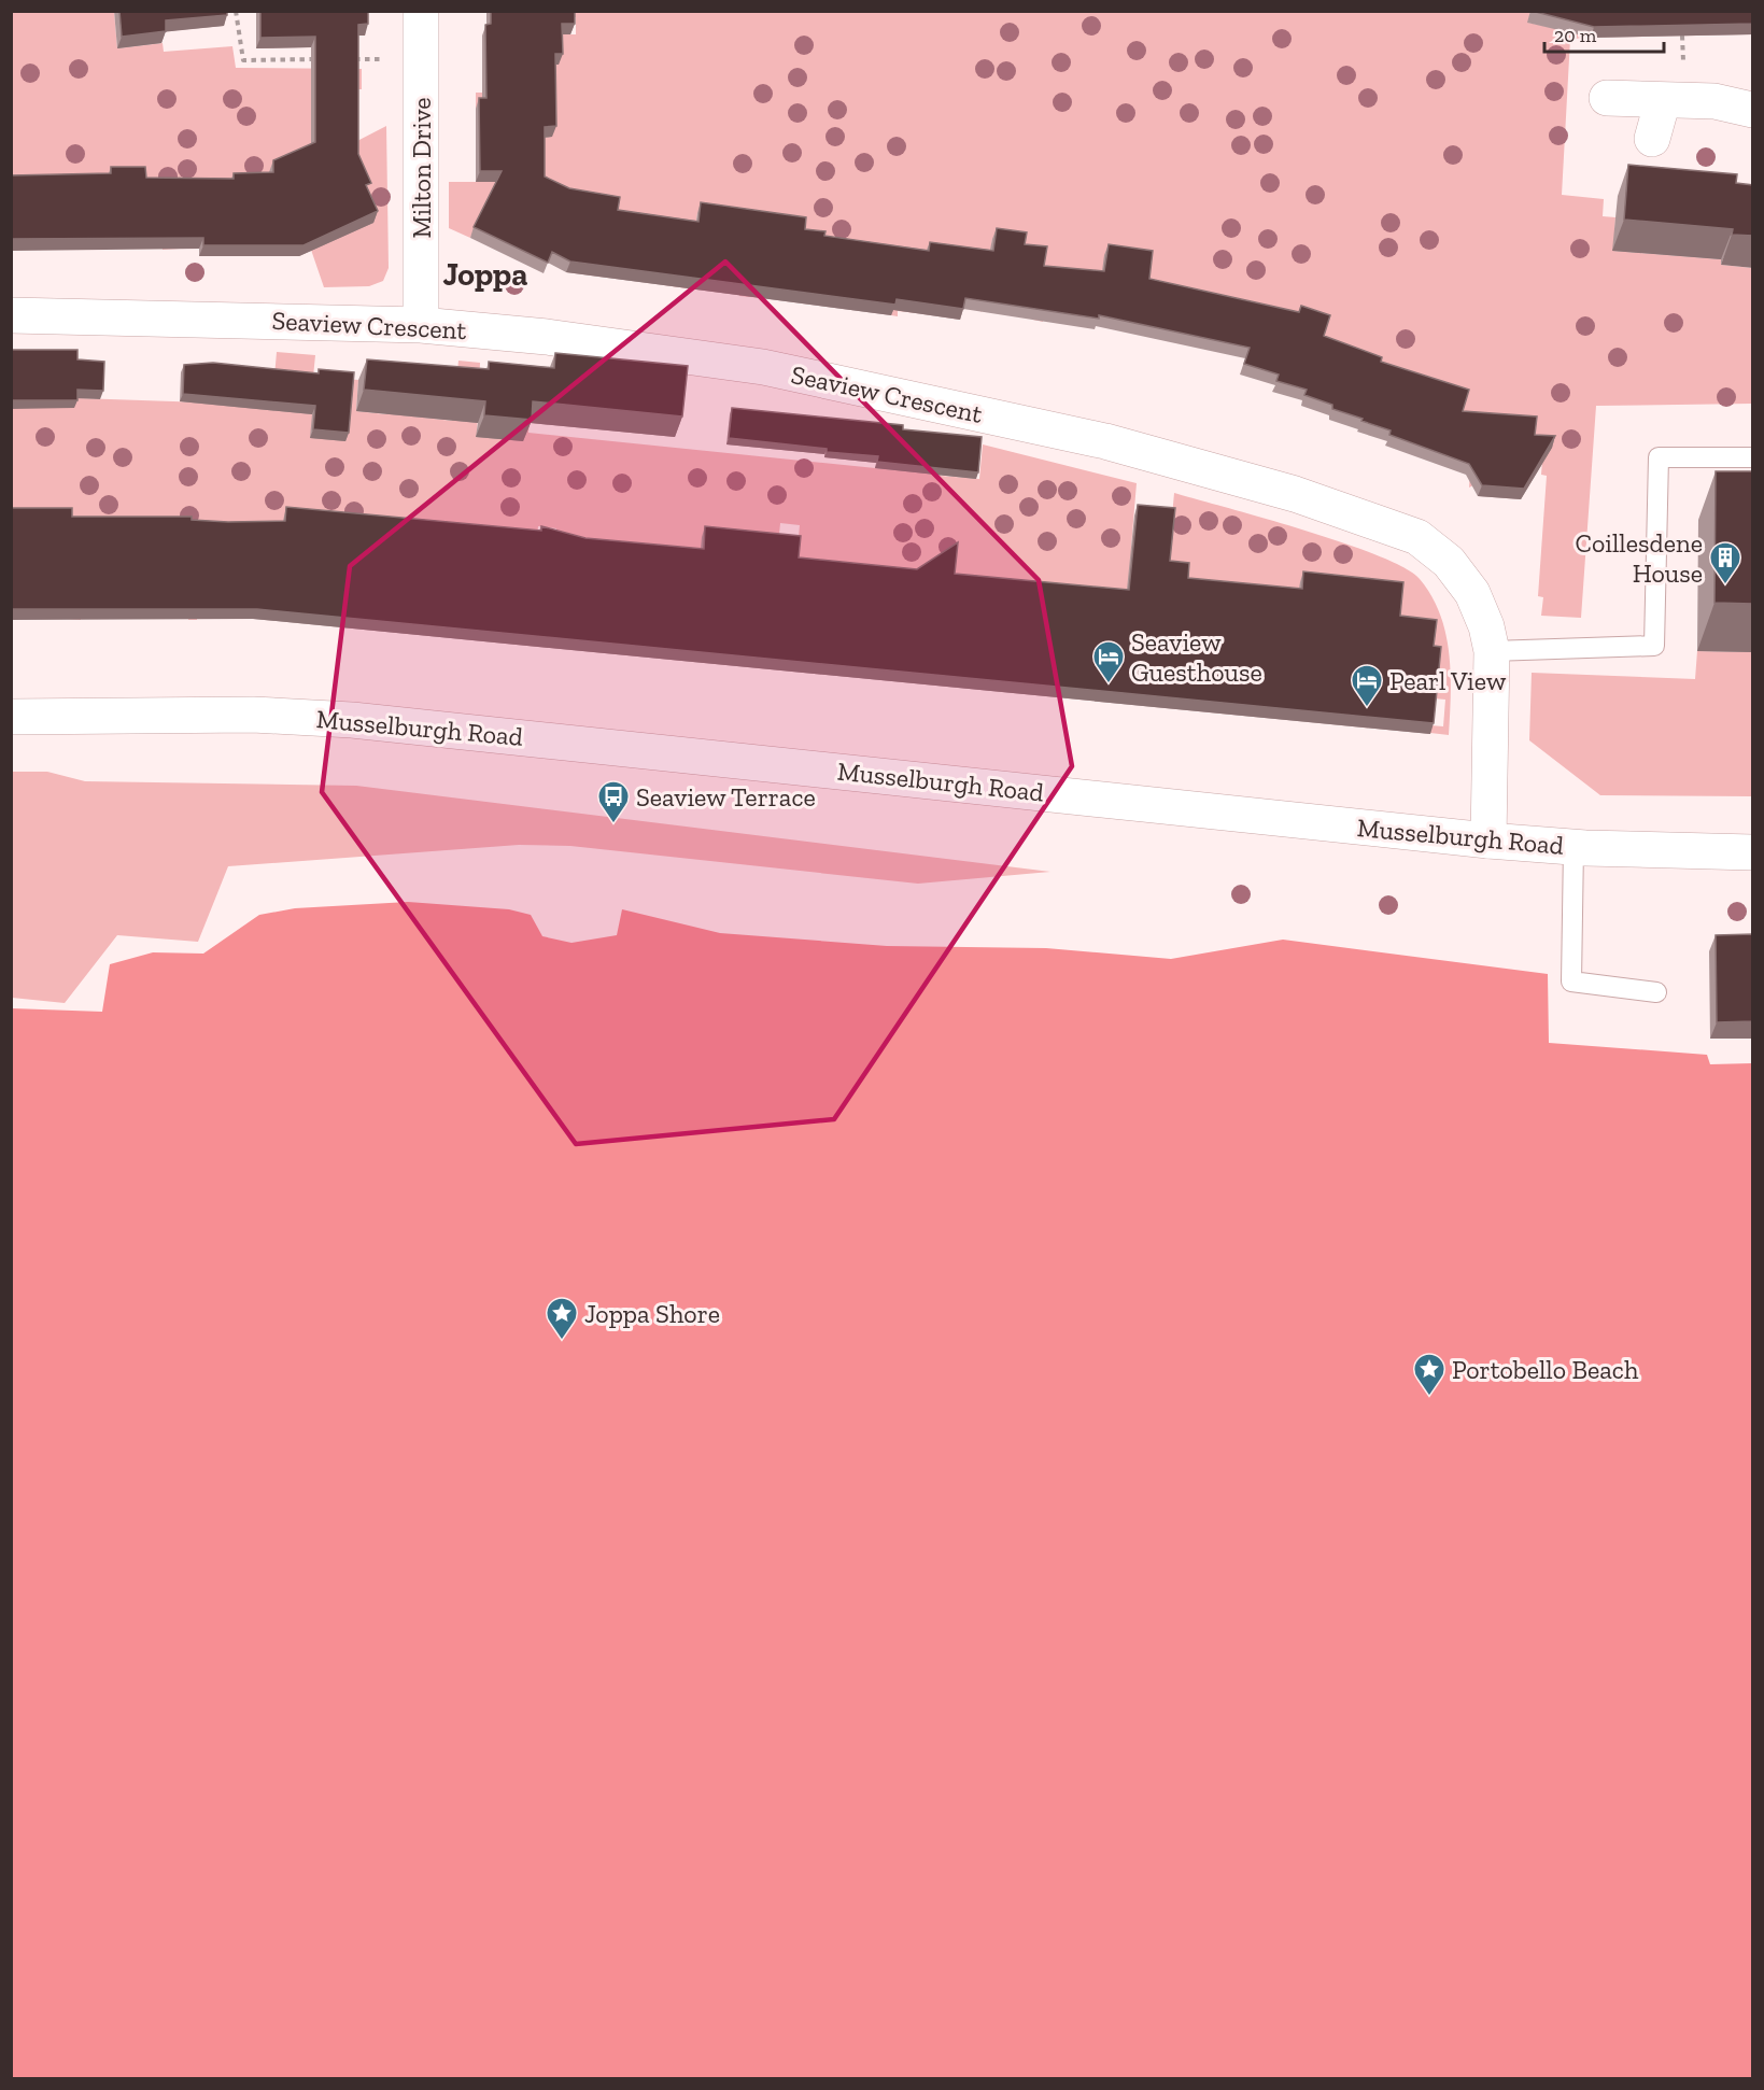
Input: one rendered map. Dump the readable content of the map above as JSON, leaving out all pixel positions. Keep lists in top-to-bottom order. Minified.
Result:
{"streets":{"street":["Milton Drive","Seaview Crescent","Musselburgh Road"]},"crossings":[["Milton Drive","Seaview Crescent"],["Seaview Crescent","Musselburgh Road"]],"districts":["Joppa"],"places":{"building":["Coillesdene House"],"hotel":["Seaview Guesthouse","Pearl View"],"bus stop":["Seaview Terrace"],"place":["Joppa Shore","Portobello Beach"]},"scale_bar":"20 m"}
